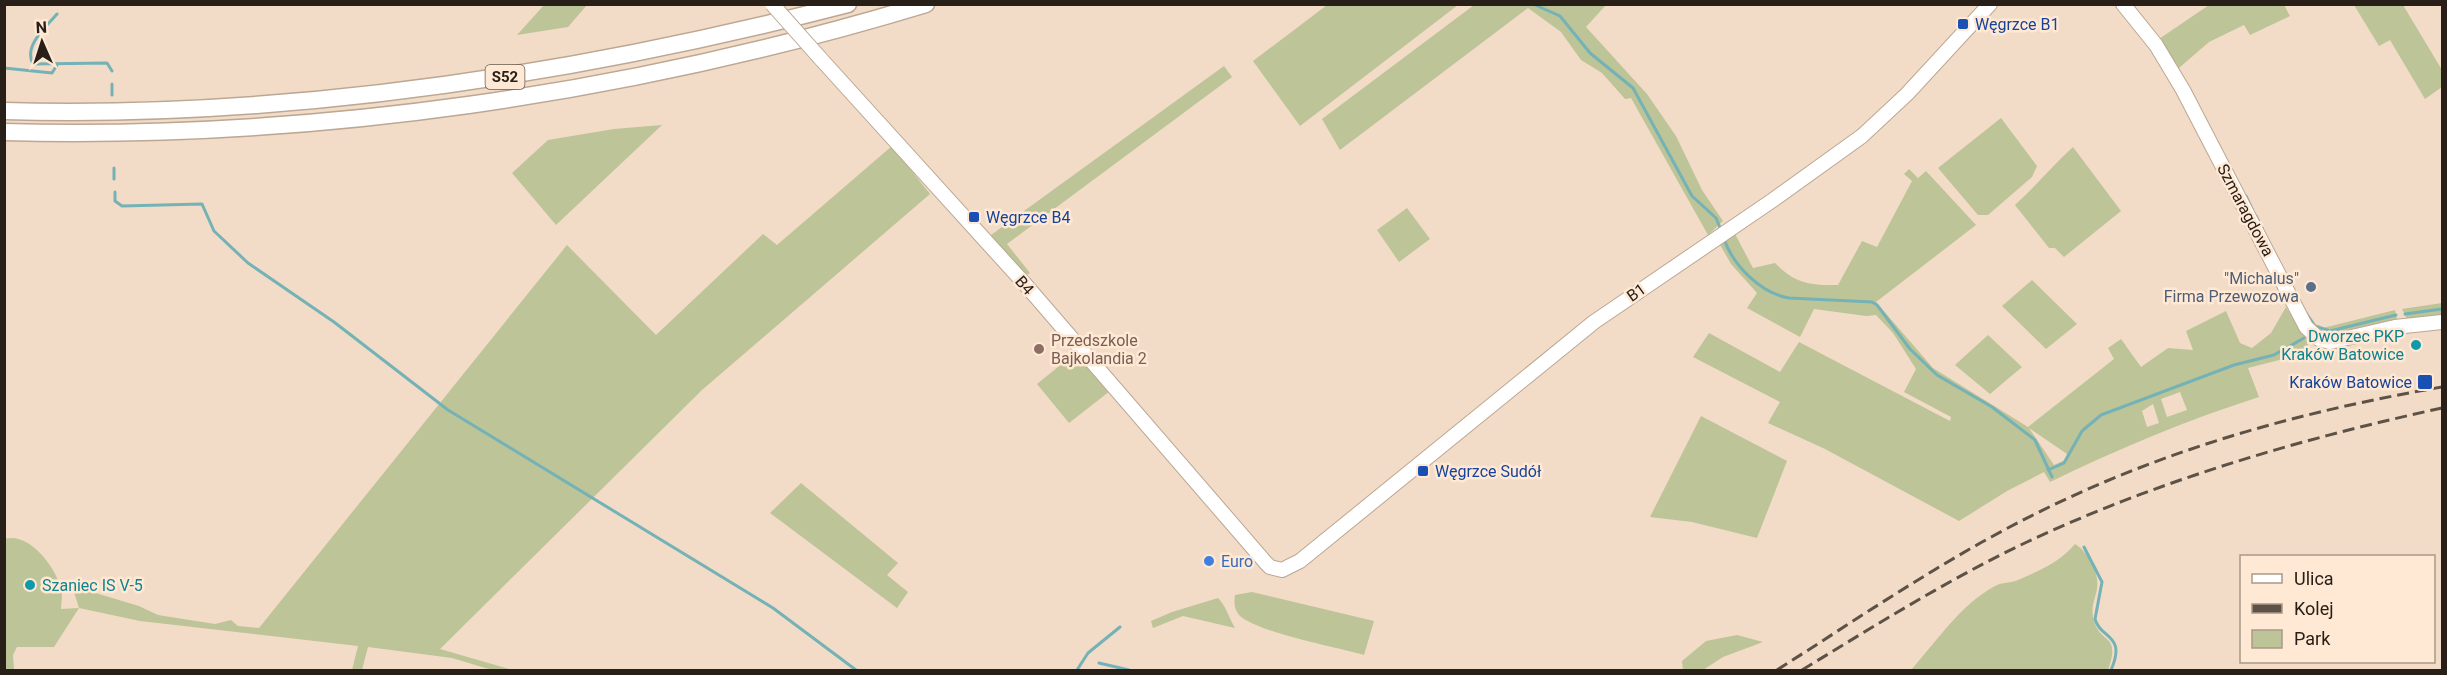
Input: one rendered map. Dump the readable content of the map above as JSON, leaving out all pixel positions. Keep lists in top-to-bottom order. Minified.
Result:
{"streets":{"highway":["S52"],"street":["Szmaragdowa","B4","B1"]},"crossings":[["B4","B1"]],"places":{"transit":["Węgrzce B1","Węgrzce B4","Kraków Batowice","Węgrzce Sudół"],"other":["\"Michalus\" Firma Przewozowa","Dworzec PKP Kraków Batowice","Przedszkole Bajkolandia 2","Euro","Szaniec IS V-5"]},"legend":["Ulica","Kolej","Park"],"north":"top"}
